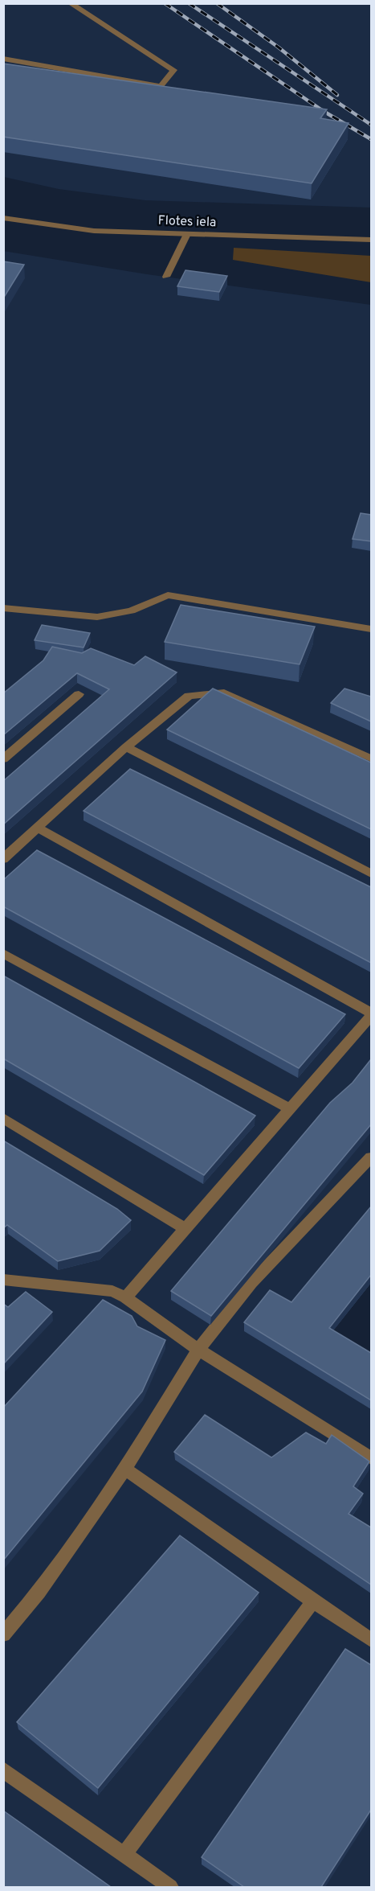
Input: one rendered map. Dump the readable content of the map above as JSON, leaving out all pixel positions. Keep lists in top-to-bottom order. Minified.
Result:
{"streets":{"street":["Flotes iela"]}}
